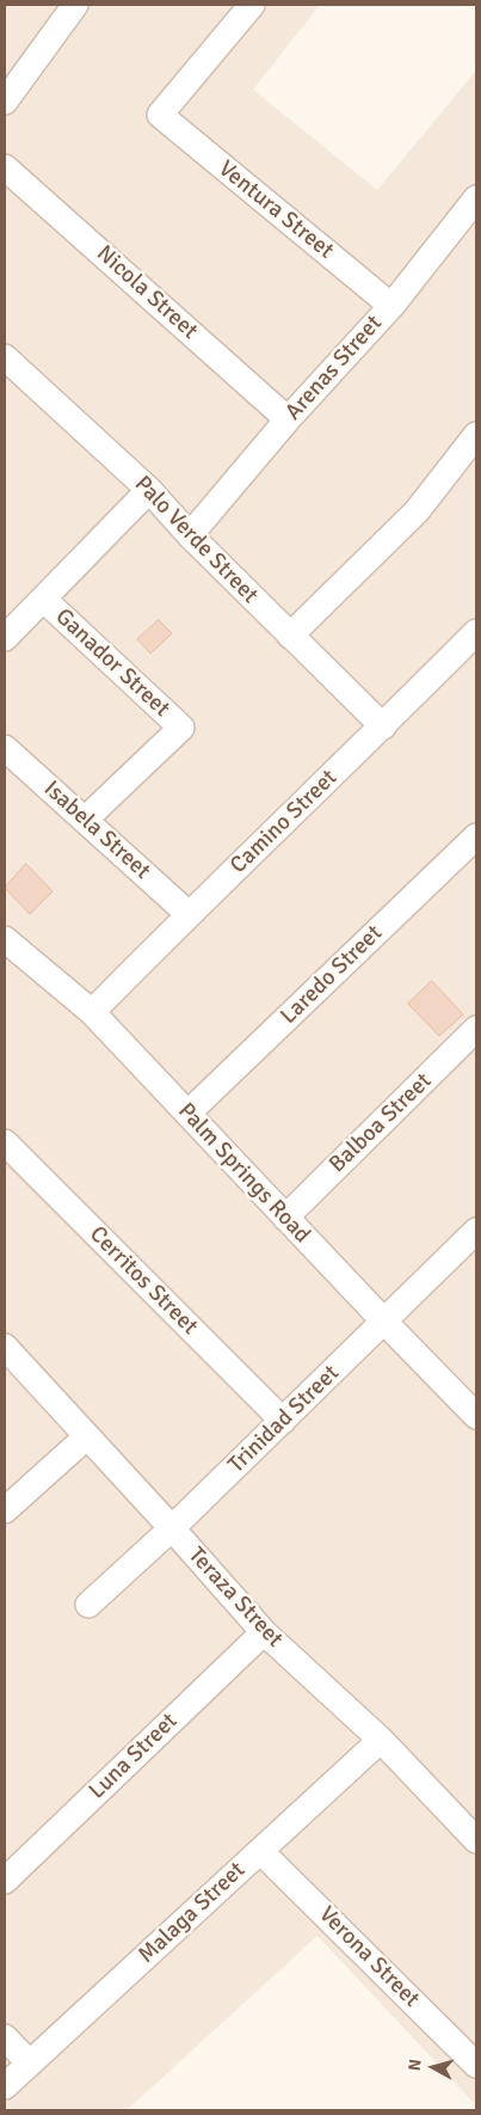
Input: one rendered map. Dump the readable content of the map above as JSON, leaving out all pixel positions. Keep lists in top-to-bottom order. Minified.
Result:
{"streets":{"street":["Ventura Street","Nicola Street","Arenas Street","Palo Verde Street","Ganador Street","Camino Street","Isabela Street","Laredo Street","Balboa Street","Palm Springs Road","Cerritos Street","Trinidad Street","Teraza Street","Luna Street","Malaga Street","Verona Street"]},"crossings":[["Ventura Street","Arenas Street"],["Nicola Street","Arenas Street"],["Arenas Street","Palo Verde Street"],["Palo Verde Street","Camino Street"],["Ganador Street","Isabela Street"],["Camino Street","Isabela Street"],["Camino Street","Palm Springs Road"],["Laredo Street","Palm Springs Road"],["Balboa Street","Palm Springs Road"],["Palm Springs Road","Trinidad Street"],["Cerritos Street","Trinidad Street"],["Trinidad Street","Teraza Street"],["Teraza Street","Luna Street"],["Teraza Street","Malaga Street"],["Malaga Street","Verona Street"]],"north":"left"}
